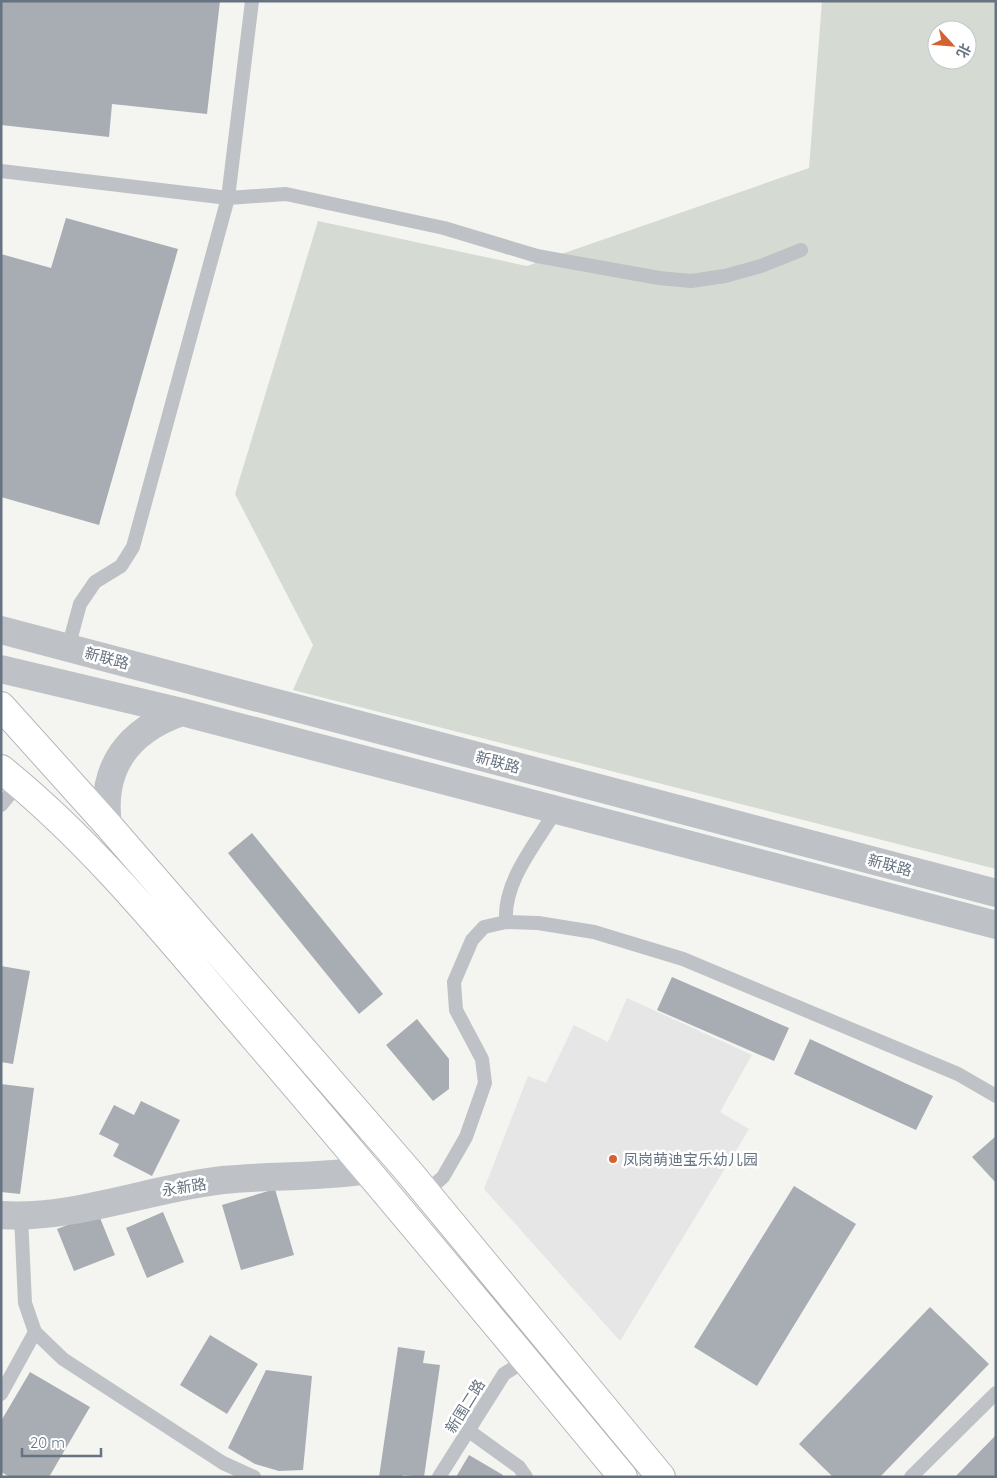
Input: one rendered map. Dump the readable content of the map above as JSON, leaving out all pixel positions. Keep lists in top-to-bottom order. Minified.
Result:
{"streets":{"street":["新联路","永新路"],"lane":["新围二路"]},"places":["凤岗萌迪宝乐幼儿园"],"scale_bar":"20 m","north":"bottom right"}
